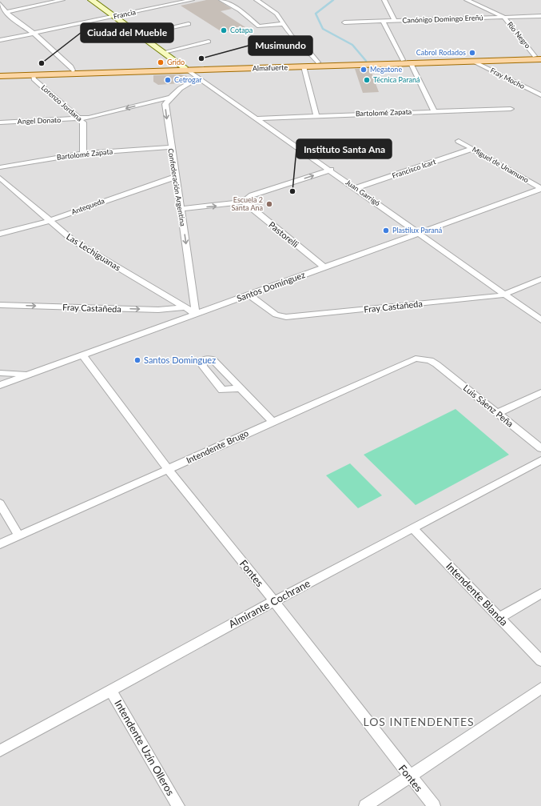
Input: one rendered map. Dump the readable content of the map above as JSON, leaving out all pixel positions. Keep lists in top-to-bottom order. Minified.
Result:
{"streets":{"main road":["Almafuerte"],"street":["Francia","Canónigo Domingo Ereñú","Río Negro","Fray Mocho","Lorenzo Jordana","Bartolomé Zapata","Angel Donato","Miguel de Unamuno","Francisco Icart","Confederación Argentina","Juan Garrigó","Antequeda","Pastorelli","Las Lechiguanas","Santos Domínguez","Fray Castañeda","Luis Sáenz Peña","Intendente Brugo","Fontes","Intendente Blanda","Almirante Cochrane","Intendente Uzín Olleros"]},"crossings":[["Canónigo Domingo Ereñú","Río Negro"],["Río Negro","Almafuerte"],["Almafuerte","Fray Mocho"],["Almafuerte","Lorenzo Jordana"],["Almafuerte","Juan Garrigó"],["Lorenzo Jordana","Bartolomé Zapata"],["Lorenzo Jordana","Angel Donato"],["Bartolomé Zapata","Confederación Argentina"],["Bartolomé Zapata","Juan Garrigó"],["Angel Donato","Confederación Argentina"],["Miguel de Unamuno","Francisco Icart"],["Miguel de Unamuno","Santos Domínguez"],["Francisco Icart","Juan Garrigó"],["Confederación Argentina","Juan Garrigó"],["Confederación Argentina","Antequeda"],["Confederación Argentina","Las Lechiguanas"],["Confederación Argentina","Santos Domínguez"],["Juan Garrigó","Santos Domínguez"],["Juan Garrigó","Fray Castañeda"],["Antequeda","Las Lechiguanas"],["Pastorelli","Santos Domínguez"],["Las Lechiguanas","Santos Domínguez"],["Las Lechiguanas","Fray Castañeda"],["Santos Domínguez","Fray Castañeda"],["Santos Domínguez","Fontes"],["Luis Sáenz Peña","Intendente Brugo"],["Intendente Brugo","Fontes"],["Fontes","Almirante Cochrane"],["Intendente Blanda","Almirante Cochrane"],["Almirante Cochrane","Intendente Uzín Olleros"]],"one_way":["Angel Donato","Confederación Argentina","Fray Castañeda"],"districts":["LOS INTENDENTES"],"places":["Cotapa","Cabrol Rodados","Musimundo","Grido","Ciudad del Mueble","Megatone","Cetrogar","Técnica Paraná","Instituto Santa Ana","Escuela 2 Santa Ana","Plastilux Paraná","Santos Dominguez"]}
